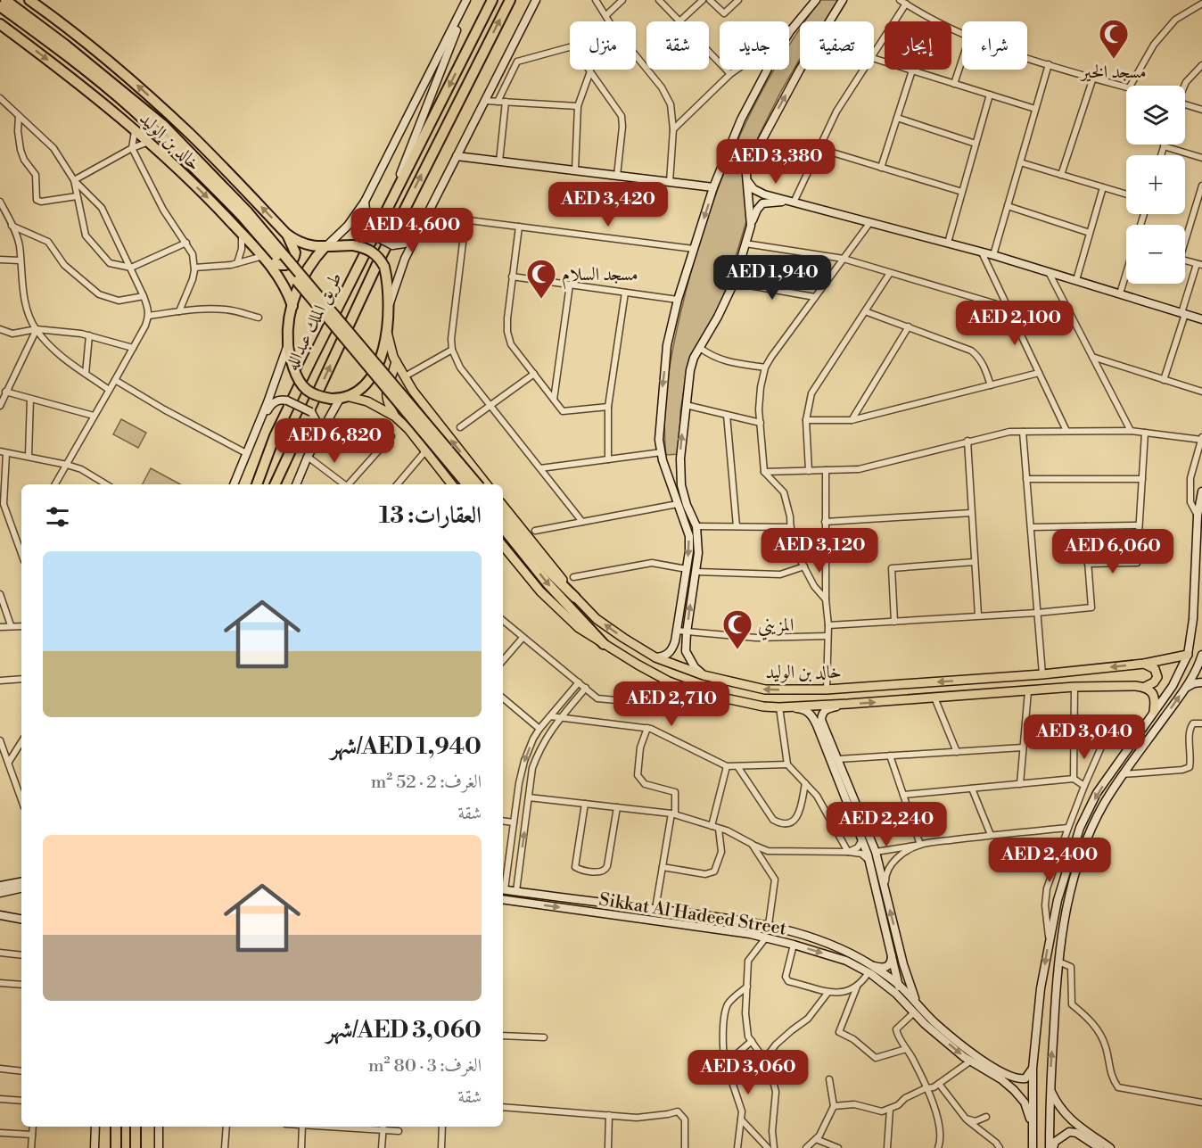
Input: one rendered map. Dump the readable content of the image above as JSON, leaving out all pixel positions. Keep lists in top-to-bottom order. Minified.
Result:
{"streets":{"highway":["خالد بن الوليد","طريق الملك عبدالله"],"main road":["Sikkat Al Hadeed Street"]},"places":{"mosque":["مسجد الخير","مسجد السلام","المزيني"]},"page":{"chip":["شراء","إيجار","تصفية","جديد","شقة","منزل"],"map_buttons":["+","−"],"price":["AED 3,380","AED 3,420","AED 4,600","AED 1,940","AED 2,100","AED 6,820","AED 3,120","AED 6,060","AED 2,710","AED 3,040","AED 2,240","AED 2,400","AED 3,060"],"heading":"العقارات: 13","list":[{"name":"AED 1,940/شهر","note":"الغرف: 2 · 52 m² · شقة"},{"name":"AED 3,060/شهر","note":"الغرف: 3 · 80 m² · شقة"}]}}
